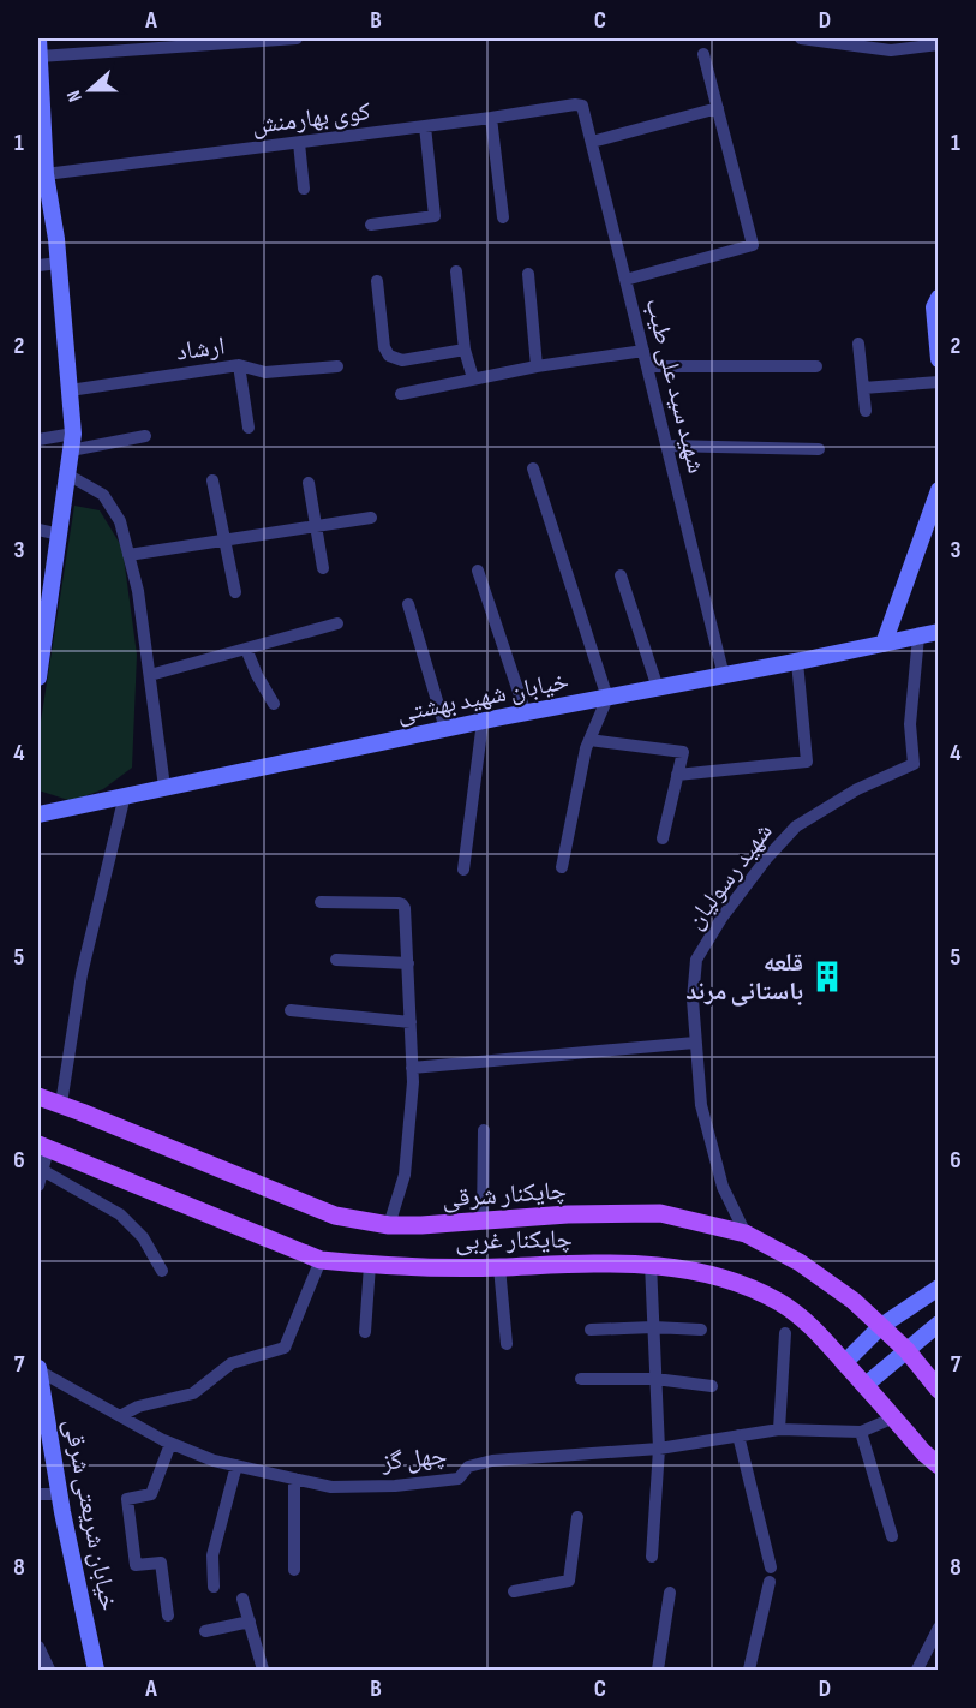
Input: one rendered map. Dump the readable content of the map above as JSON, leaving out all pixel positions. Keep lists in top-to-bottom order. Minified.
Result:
{"streets":{"main road":["چایکنار شرقی","چایکنار غربی"],"street":["کوی بهارمنش","ارشاد","شهید سید علی طیب","خیابان شهید بهشتی","شهید رسولیان","چهل گز","خیابان شریعتی شرقی"]},"crossings":[["کوی بهارمنش","شهید سید علی طیب"],["شهید سید علی طیب","خیابان شهید بهشتی"],["خیابان شهید بهشتی","شهید رسولیان"],["شهید رسولیان","چایکنار شرقی"],["چایکنار غربی","چهل گز"],["چهل گز","خیابان شریعتی شرقی"]],"places":{"building":["قلعه باستانی مرند"]},"north":"left","grid":{"columns":["A","B","C","D"],"rows":["1","2","3","4","5","6","7","8"]}}
